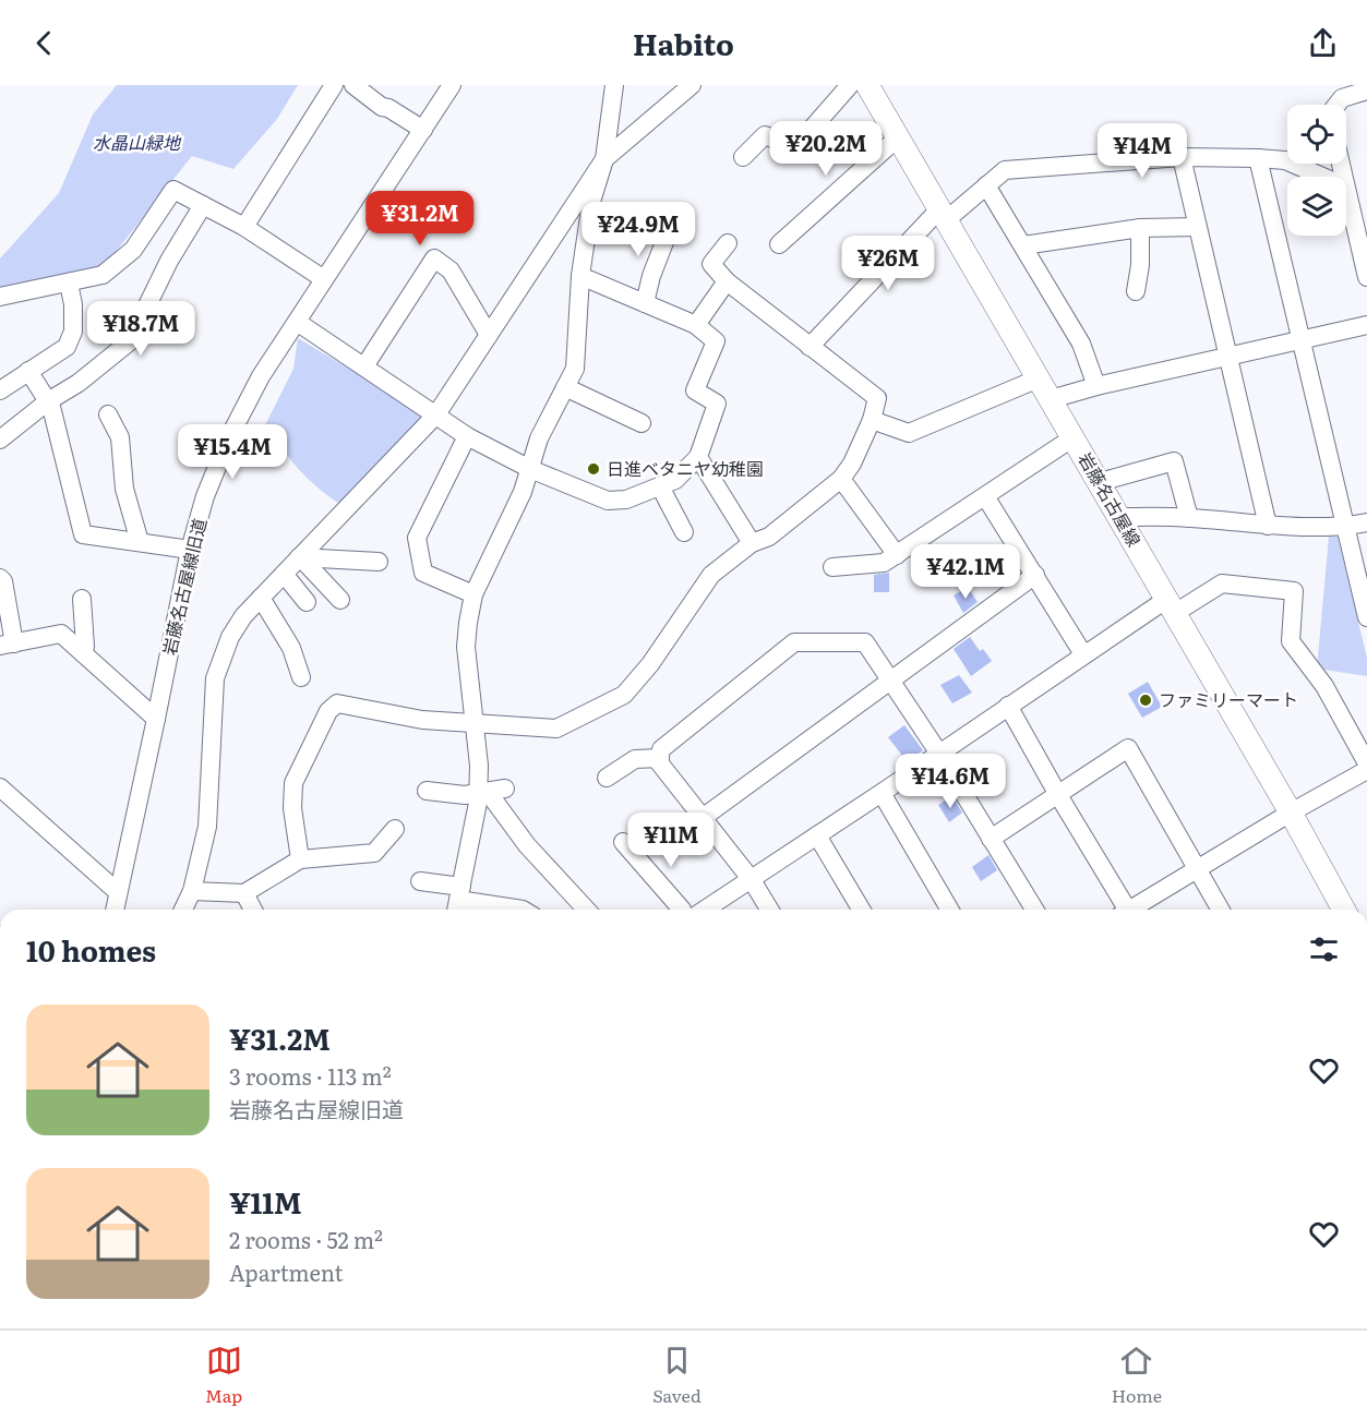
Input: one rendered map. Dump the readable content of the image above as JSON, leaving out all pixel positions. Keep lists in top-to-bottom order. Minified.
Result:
{"streets":{"main road":["岩藤名古屋線"],"street":["岩藤名古屋線旧道"]},"parks":["水晶山緑地"],"places":["日進ベタニヤ幼稚園","ファミリーマート"],"page":{"header":"Habito","price":["¥20.2M","¥14M","¥31.2M","¥24.9M","¥26M","¥18.7M","¥15.4M","¥42.1M","¥14.6M","¥11M"],"heading":"10 homes","list":[{"name":"¥31.2M","note":"3 rooms · 113 m² · 岩藤名古屋線旧道"},{"name":"¥11M","note":"2 rooms · 52 m² · Apartment"}],"tabs":["Map","Saved","Home"]}}
